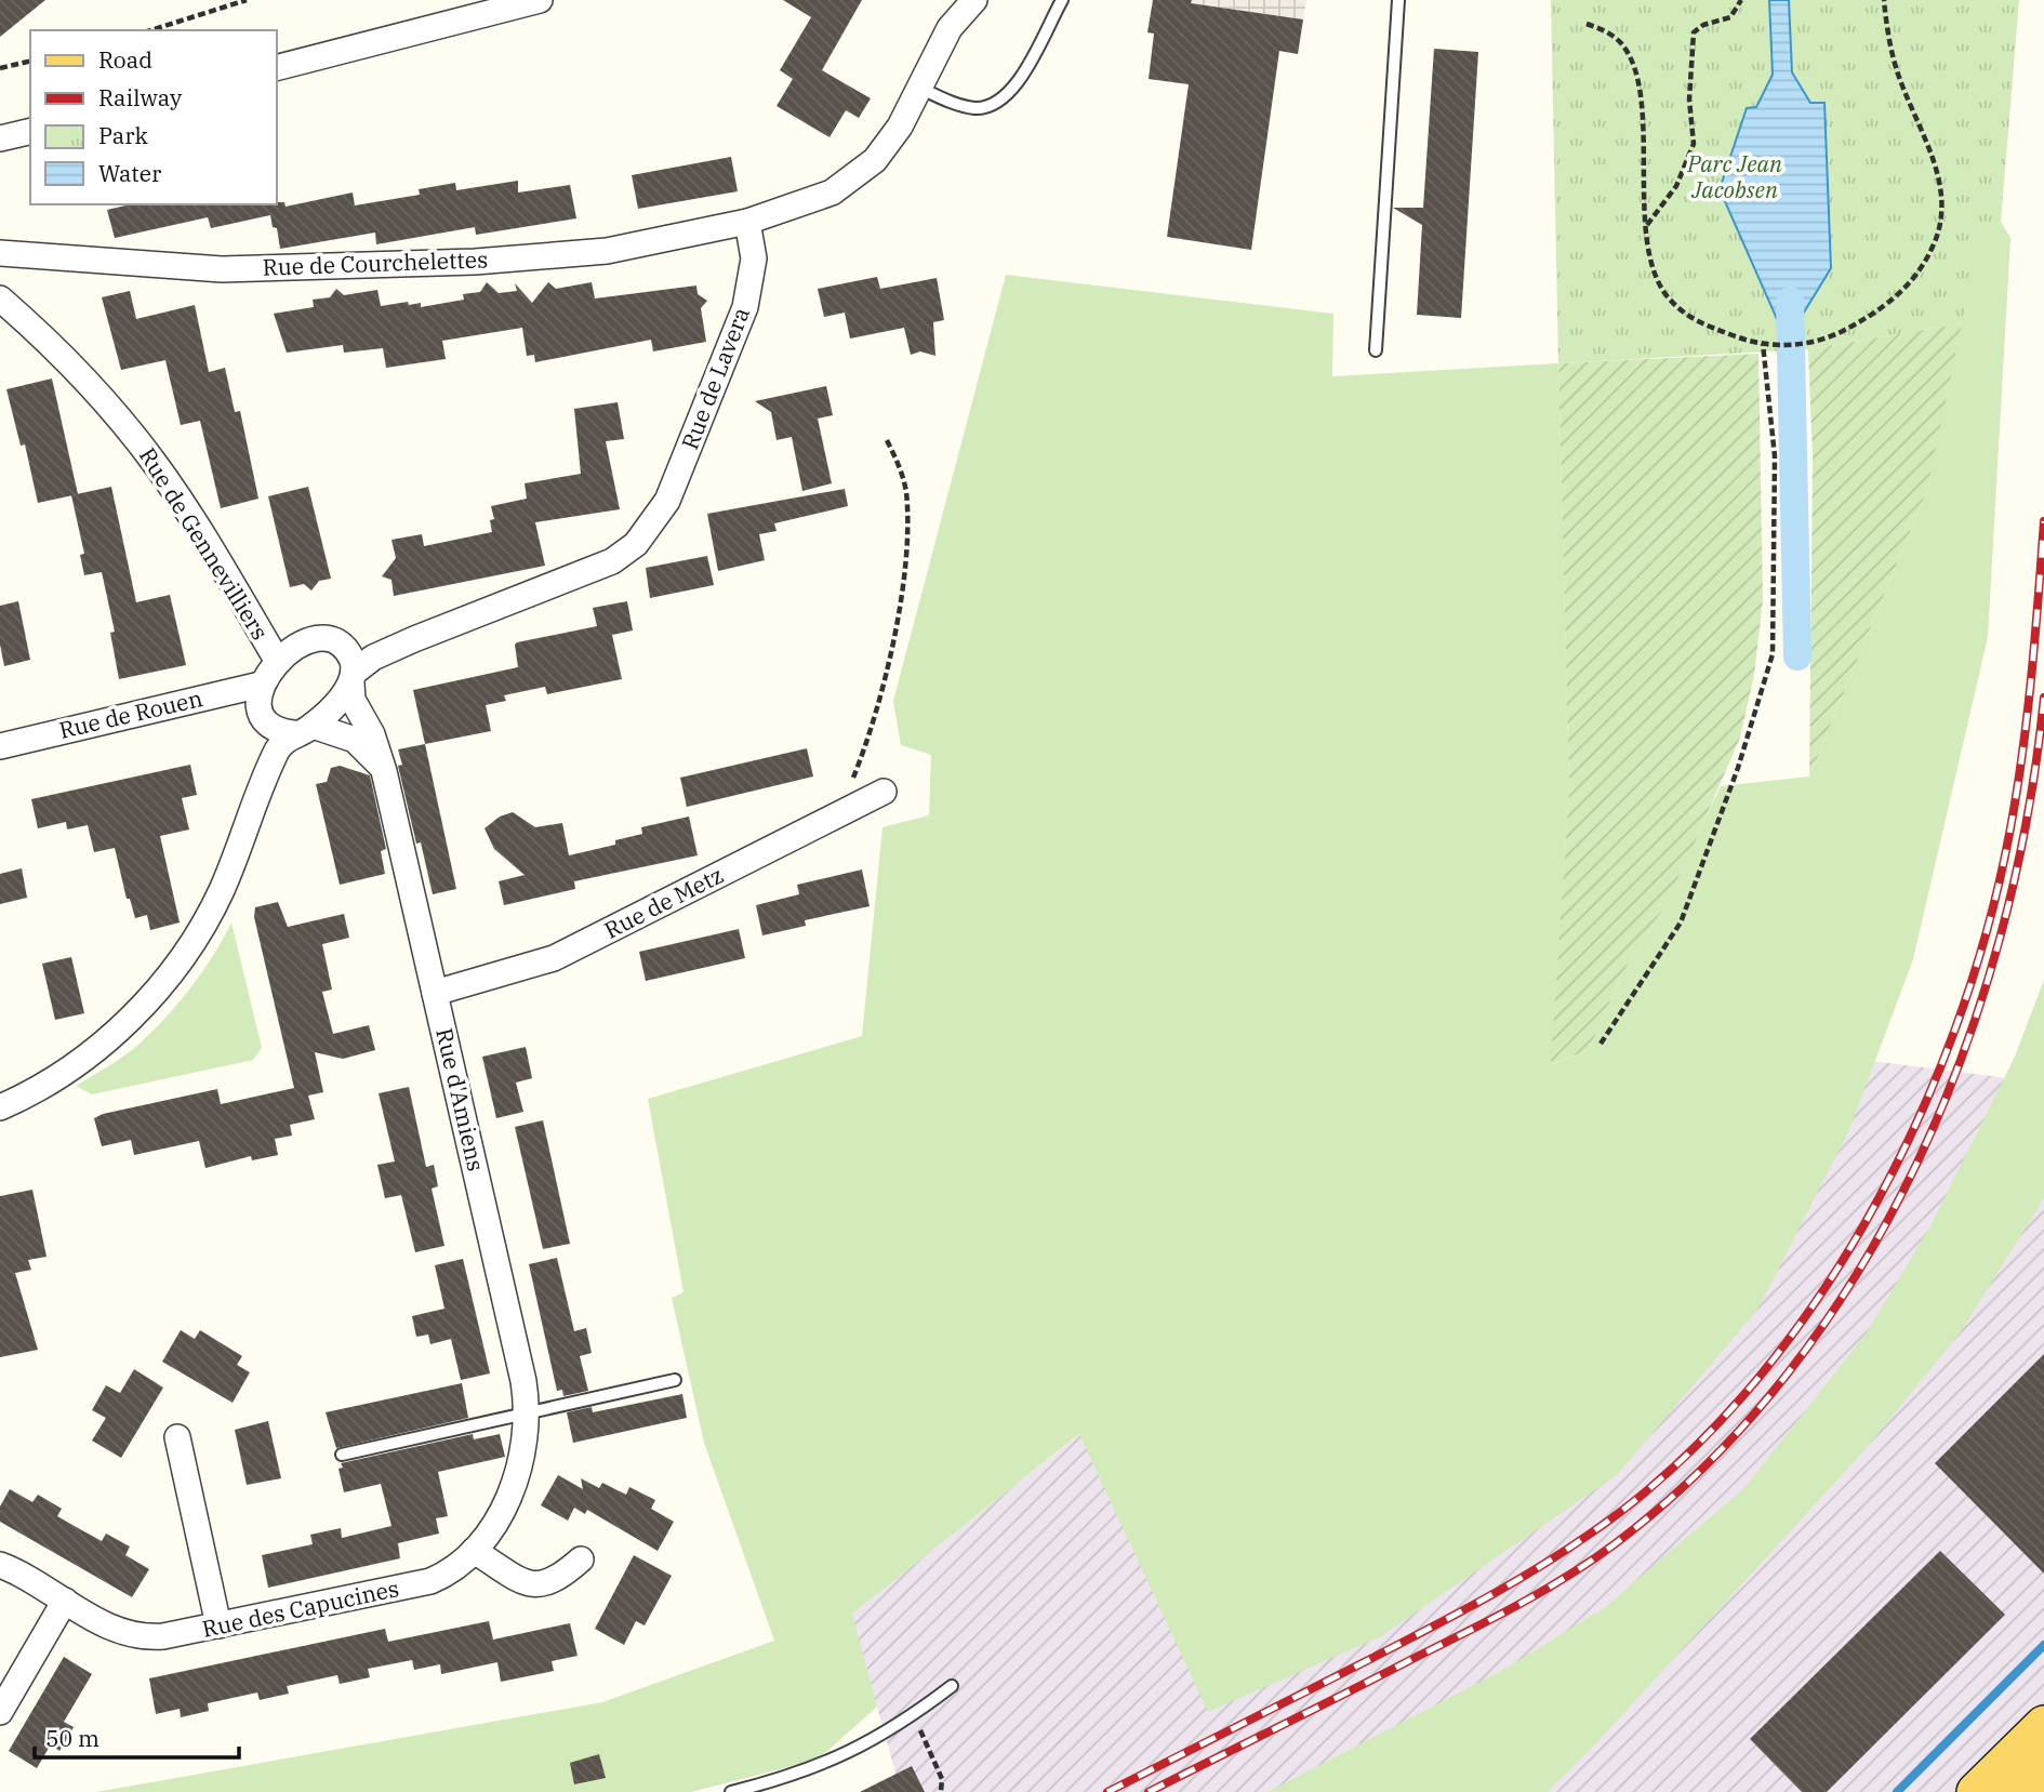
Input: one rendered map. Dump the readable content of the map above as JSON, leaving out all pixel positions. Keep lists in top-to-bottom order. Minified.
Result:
{"streets":{"street":["Rue de Courchelettes","Rue de Lavera","Rue de Gennevilliers","Rue de Rouen","Rue de Metz","Rue d'Amiens","Rue des Capucines"]},"crossings":[["Rue de Courchelettes","Rue de Lavera"],["Rue de Lavera","Rue de Gennevilliers"],["Rue de Lavera","Rue de Rouen"],["Rue de Lavera","Rue d'Amiens"],["Rue de Gennevilliers","Rue de Rouen"],["Rue de Gennevilliers","Rue d'Amiens"],["Rue de Rouen","Rue d'Amiens"],["Rue de Metz","Rue d'Amiens"],["Rue d'Amiens","Rue des Capucines"]],"parks":["Parc Jean Jacobsen"],"legend":["Road","Railway","Park","Water"],"scale_bar":"50 m"}
